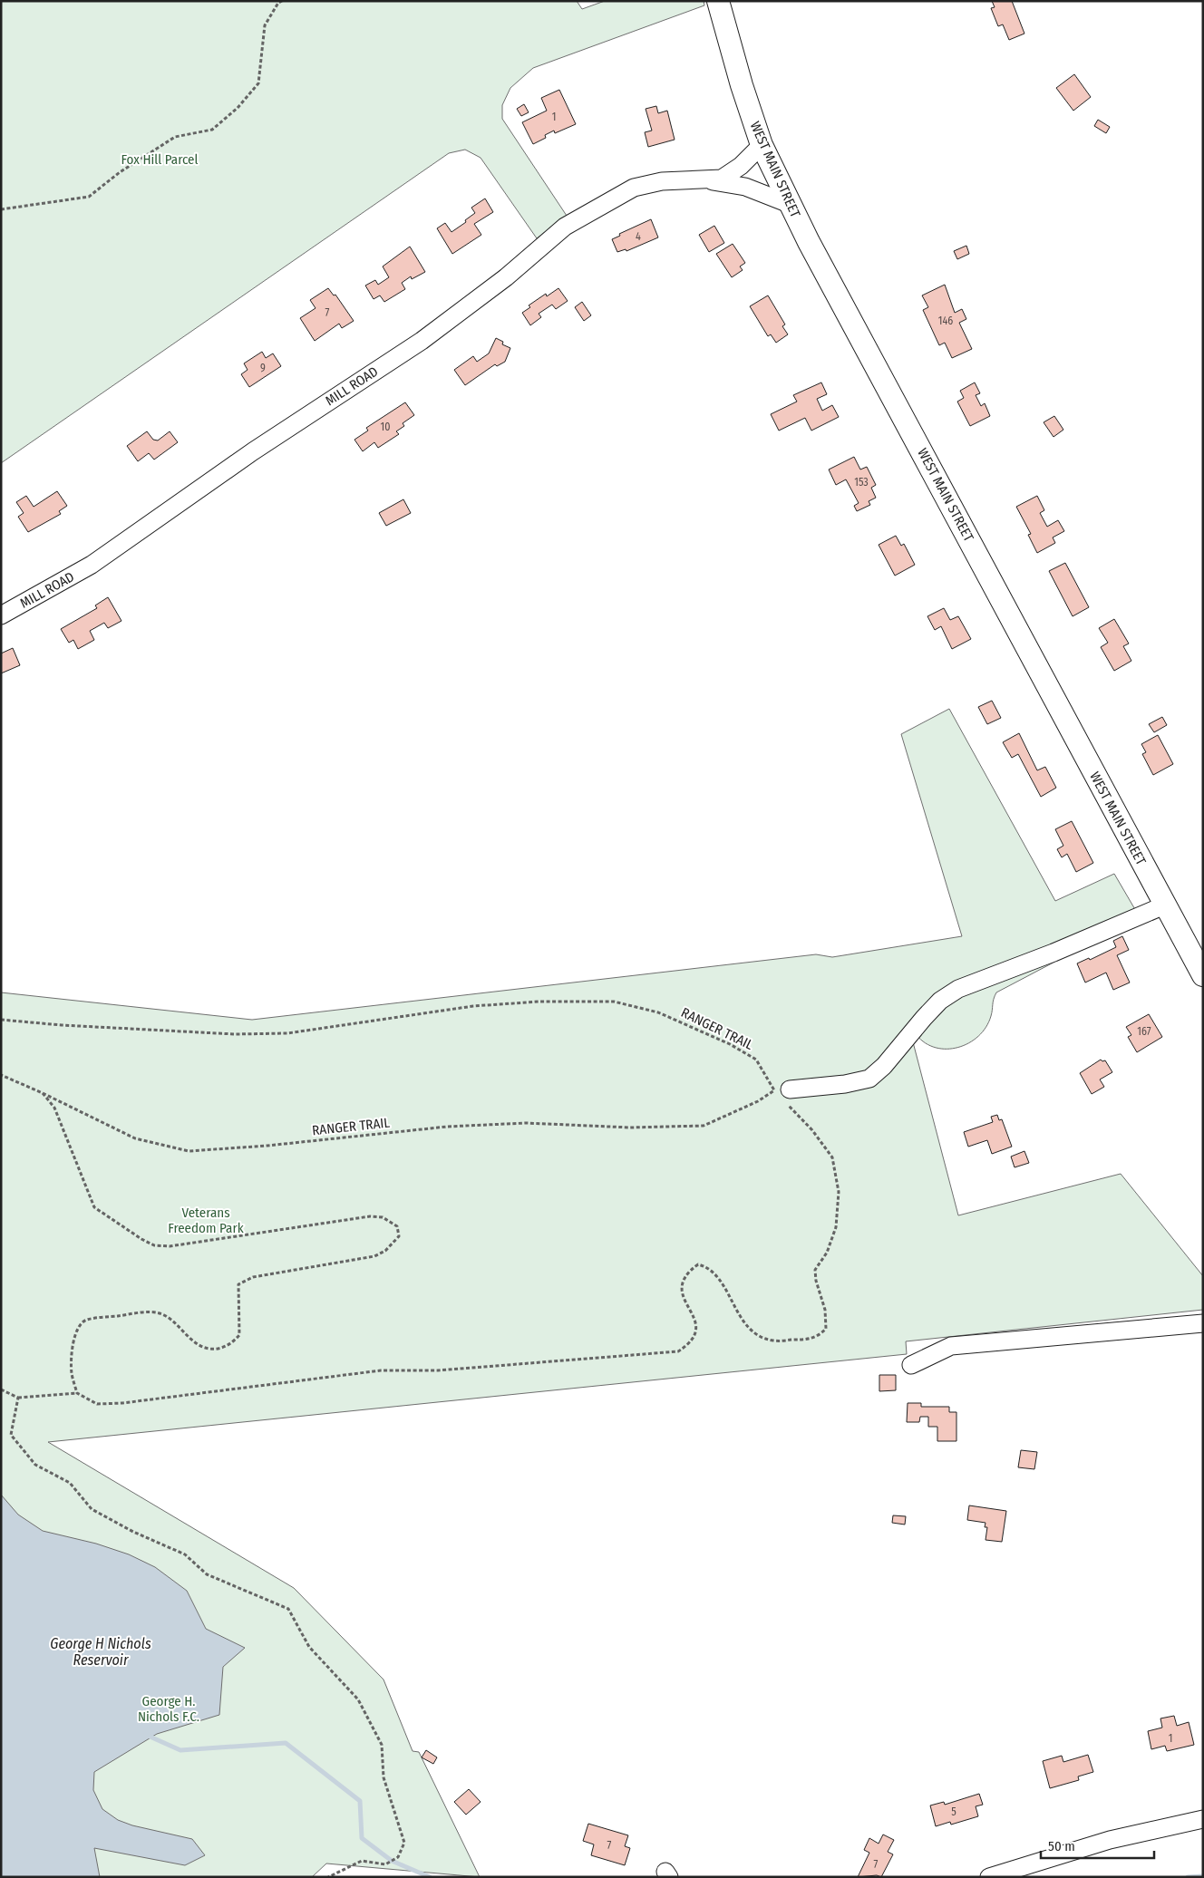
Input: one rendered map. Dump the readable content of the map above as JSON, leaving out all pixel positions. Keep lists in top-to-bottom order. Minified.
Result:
{"streets":{"main road":["WEST MAIN STREET"],"street":["MILL ROAD"],"path":["RANGER TRAIL"]},"crossings":[["WEST MAIN STREET","MILL ROAD"]],"water":["George H Nichols Reservoir"],"parks":["Fox Hill Parcel","Veterans Freedom Park","George H. Nichols F.C."],"house_numbers":["1","4","7","146","9","10","153","167","1","5","7","7"],"scale_bar":"50 m"}
